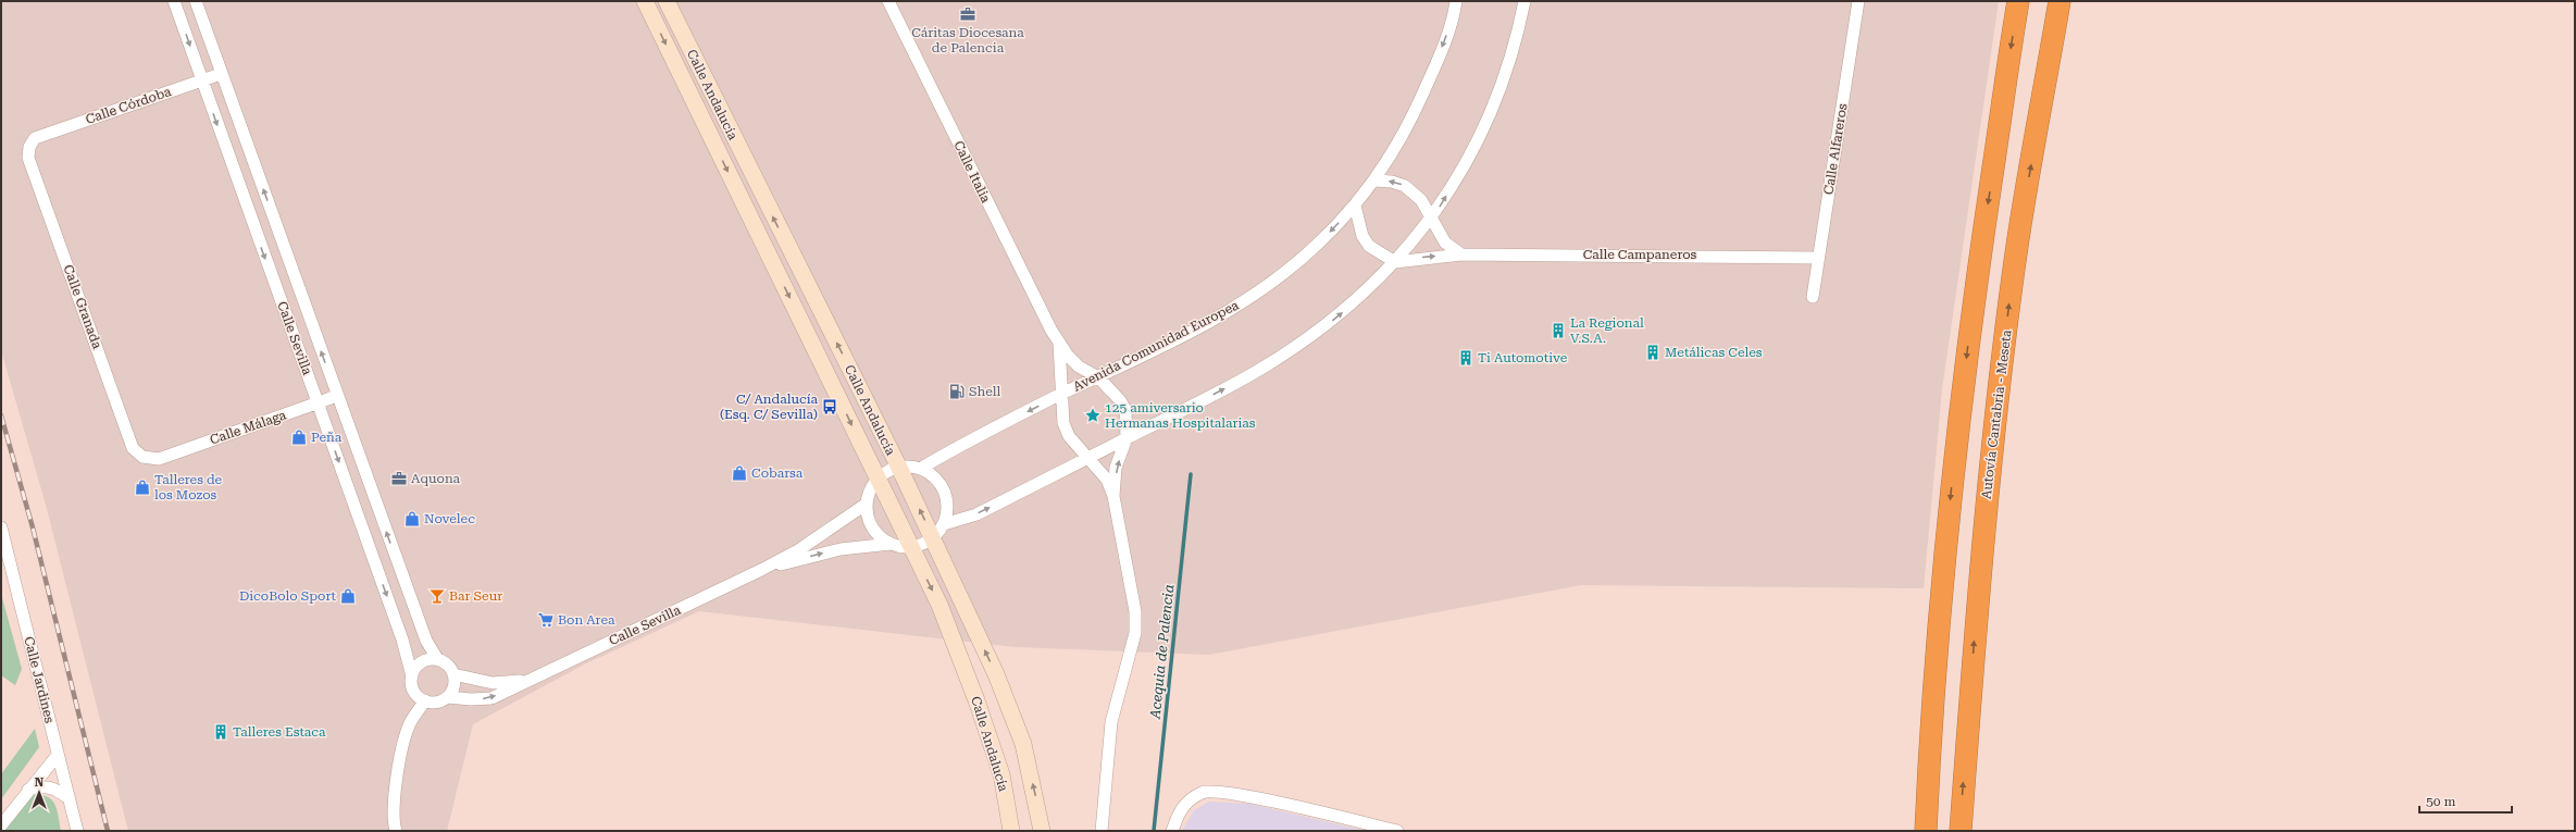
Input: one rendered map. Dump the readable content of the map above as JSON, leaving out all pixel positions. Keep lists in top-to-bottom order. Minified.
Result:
{"streets":{"highway":["Autovía Cantabria - Meseta"],"main road":["Calle Andalucía"],"street":["Calle Córdoba","Calle Alfareros","Calle Italia","Calle Campaneros","Calle Granada","Calle Sevilla","Avenida Comunidad Europea","Calle Málaga","Calle Jardines"]},"crossings":[["Calle Córdoba","Calle Granada"],["Calle Córdoba","Calle Sevilla"],["Calle Alfareros","Calle Campaneros"],["Calle Italia","Avenida Comunidad Europea"],["Calle Campaneros","Avenida Comunidad Europea"],["Calle Granada","Calle Málaga"],["Calle Sevilla","Calle Málaga"]],"water":["Acequia de Palencia"],"places":{"office":["Cáritas Diocesana de Palencia","Aquona"],"building":["La Regional V.S.A.","Metálicas Celes","Ti Automotive","Talleres Estaca"],"fuel station":["Shell"],"bus stop":["C/ Andalucía (Esq. C/ Sevilla)"],"place":["125 amiversario Hermanas Hospitalarias"],"shop":["Peña","Cobarsa","Talleres de los Mozos","Novelec","DicoBolo Sport"],"bar":["Bar Seur"],"supermarket":["Bon Area"]},"scale_bar":"50 m","north":"top"}
